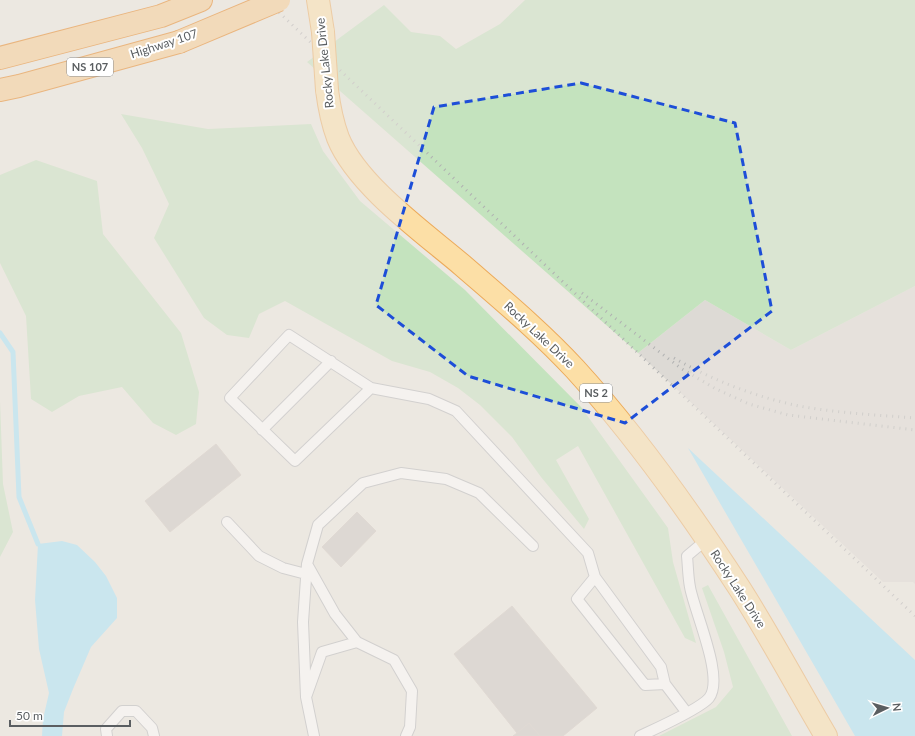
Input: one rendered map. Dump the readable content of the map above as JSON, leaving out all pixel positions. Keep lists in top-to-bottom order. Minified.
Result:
{"streets":{"highway":["Highway 107","NS 107"],"main road":["Rocky Lake Drive","NS 2"]},"scale_bar":"50 m","north":"right"}
